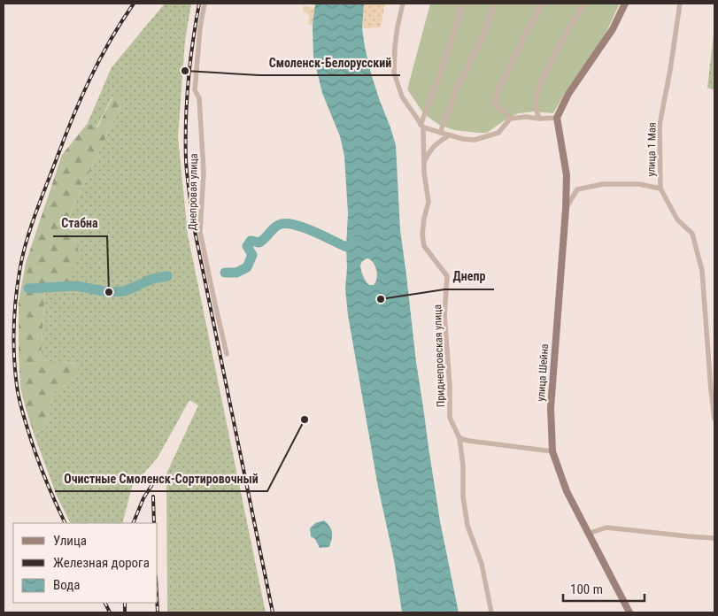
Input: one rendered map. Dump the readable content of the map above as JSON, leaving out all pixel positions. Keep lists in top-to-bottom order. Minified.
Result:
{"streets":{"street":["улица 1 Мая","Днепровая улица","Приднепровская улица","улица Шейна"]},"places":["Смоленск-Белорусский","Стабна","Днепр","Очистные Смоленск-Сортировочный"],"legend":["Улица","Железная дорога","Вода"],"scale_bar":"100 m"}
